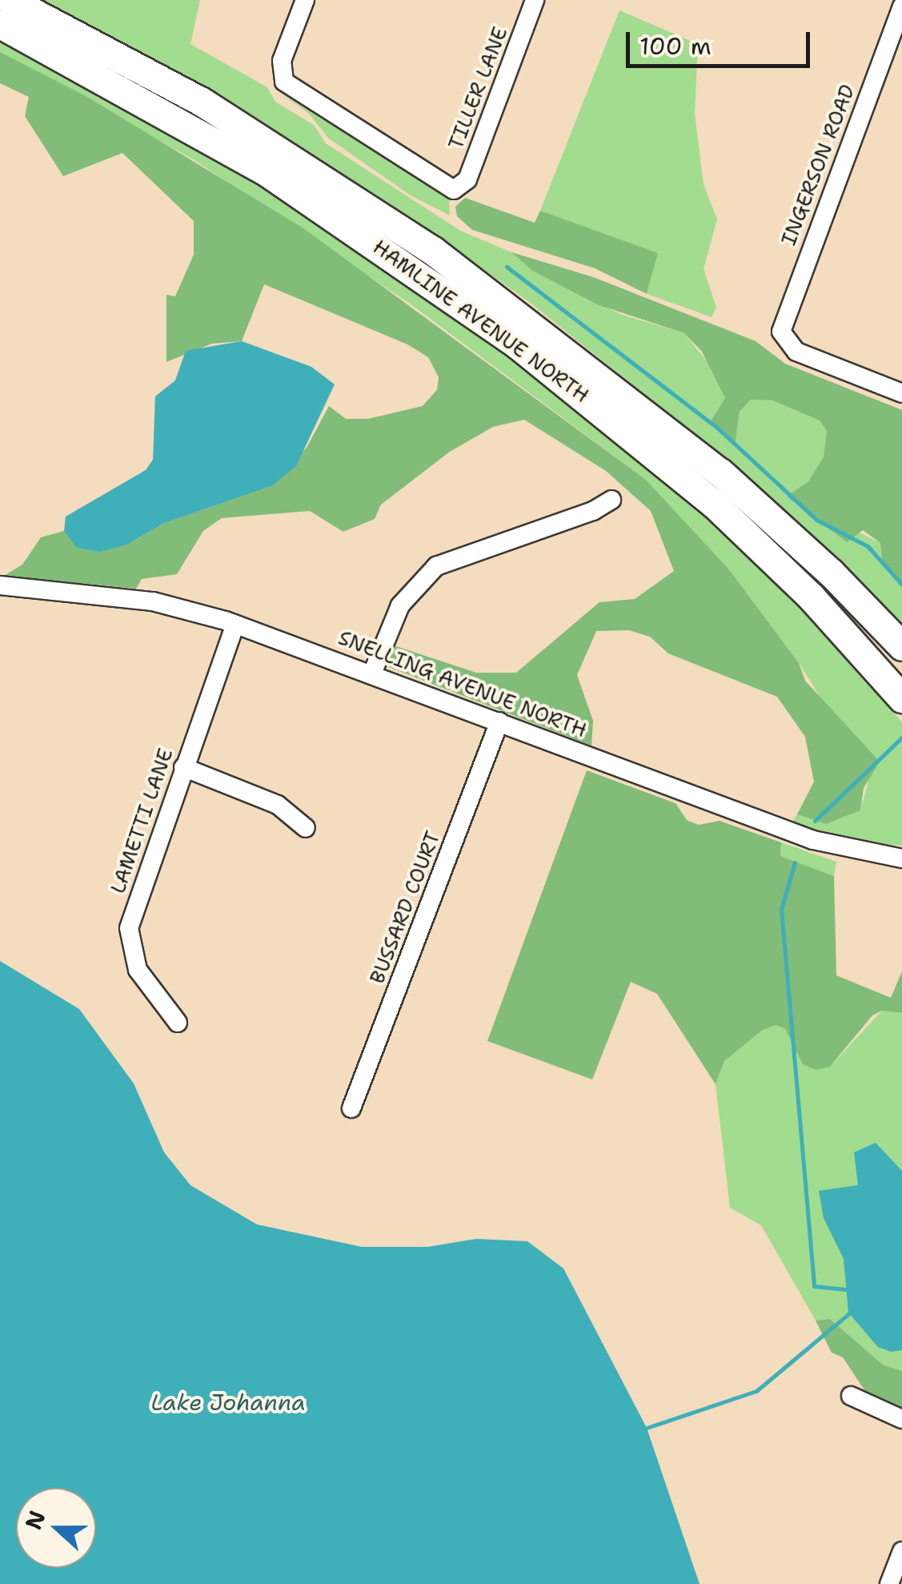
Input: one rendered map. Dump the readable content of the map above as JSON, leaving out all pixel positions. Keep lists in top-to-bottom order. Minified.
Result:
{"streets":{"highway":["HAMLINE AVENUE NORTH"],"street":["TILLER LANE","INGERSON ROAD","SNELLING AVENUE NORTH","LAMETTI LANE","BUSSARD COURT"]},"crossings":[["SNELLING AVENUE NORTH","LAMETTI LANE"],["SNELLING AVENUE NORTH","BUSSARD COURT"]],"water":["Lake Johanna"],"scale_bar":"100 m","north":"left"}
